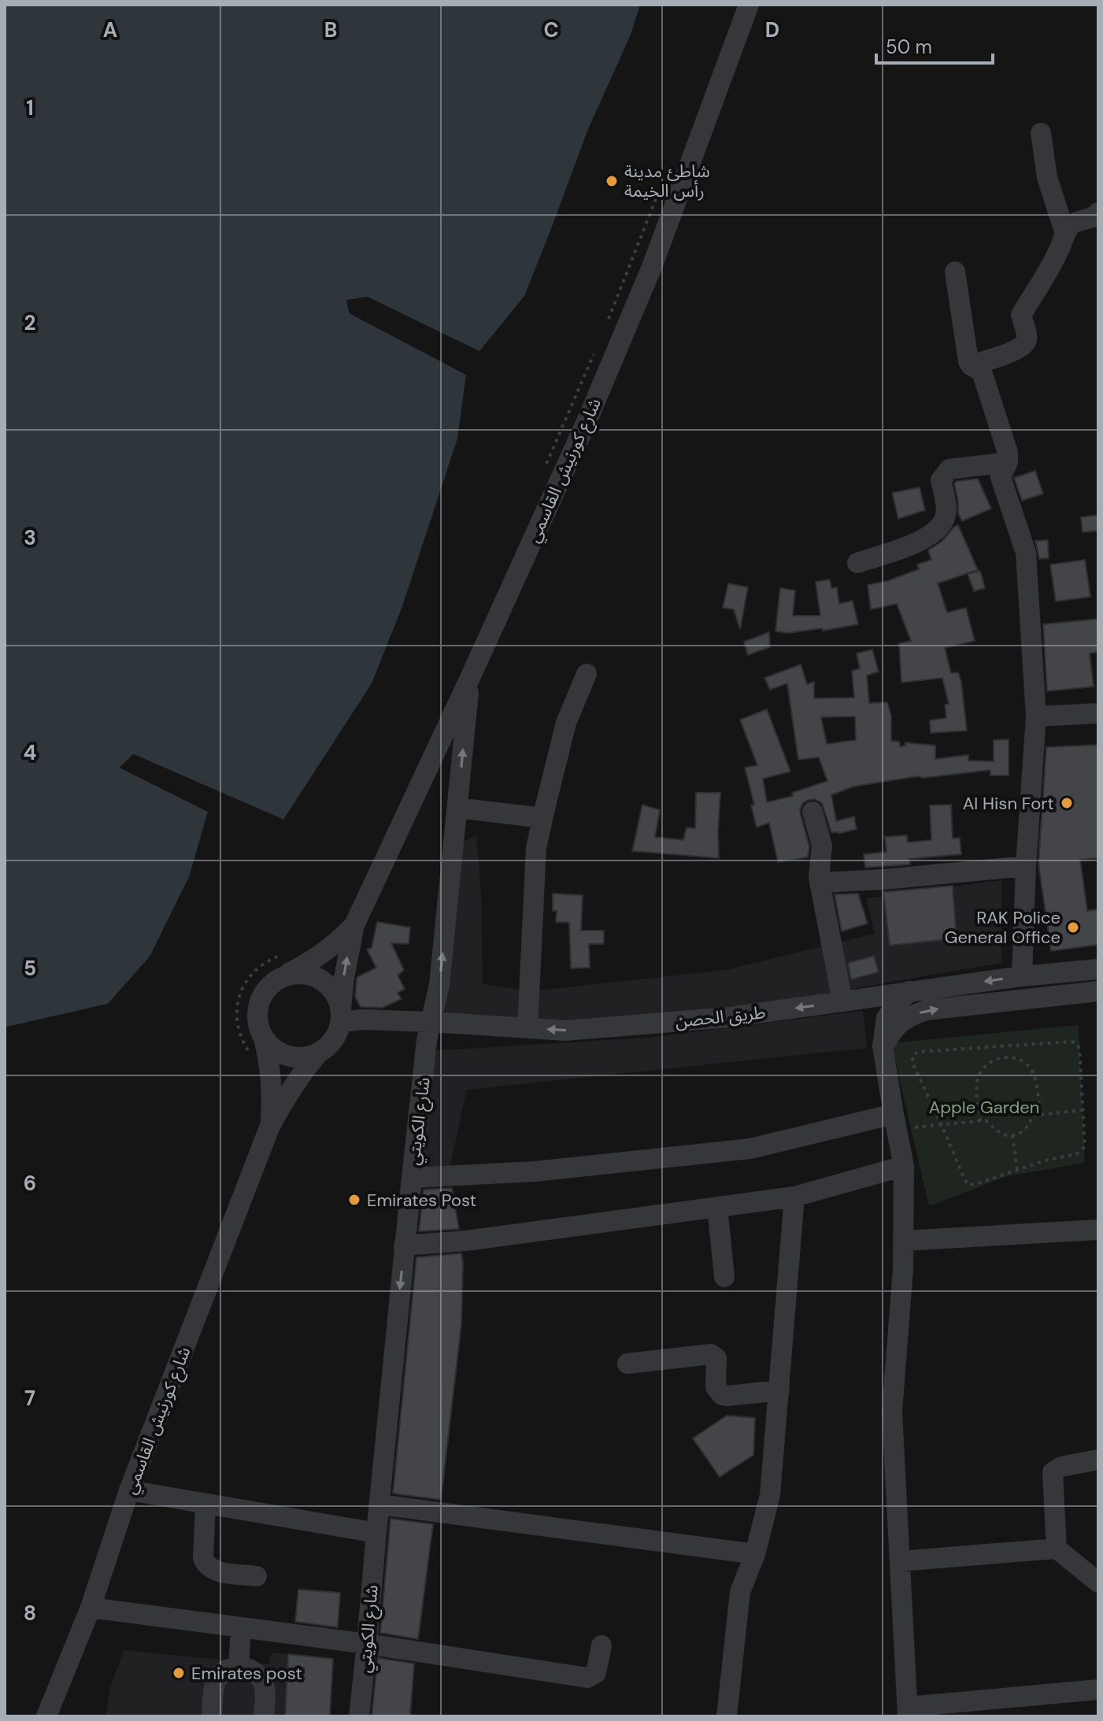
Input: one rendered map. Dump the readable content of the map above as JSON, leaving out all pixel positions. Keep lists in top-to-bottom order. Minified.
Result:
{"streets":{"street":["شارع كورنيش القاسمي","طريق الحصن","شارع الكويتي"]},"crossings":[["شارع كورنيش القاسمي","طريق الحصن"],["شارع كورنيش القاسمي","شارع الكويتي"],["طريق الحصن","شارع الكويتي"]],"parks":["Apple Garden"],"places":["شاطئ مدينة رأس الخيمة","Al Hisn Fort","RAK Police General Office","Emirates Post","Emirates post"],"scale_bar":"50 m","grid":{"columns":["A","B","C","D"],"rows":["1","2","3","4","5","6","7","8"]}}
